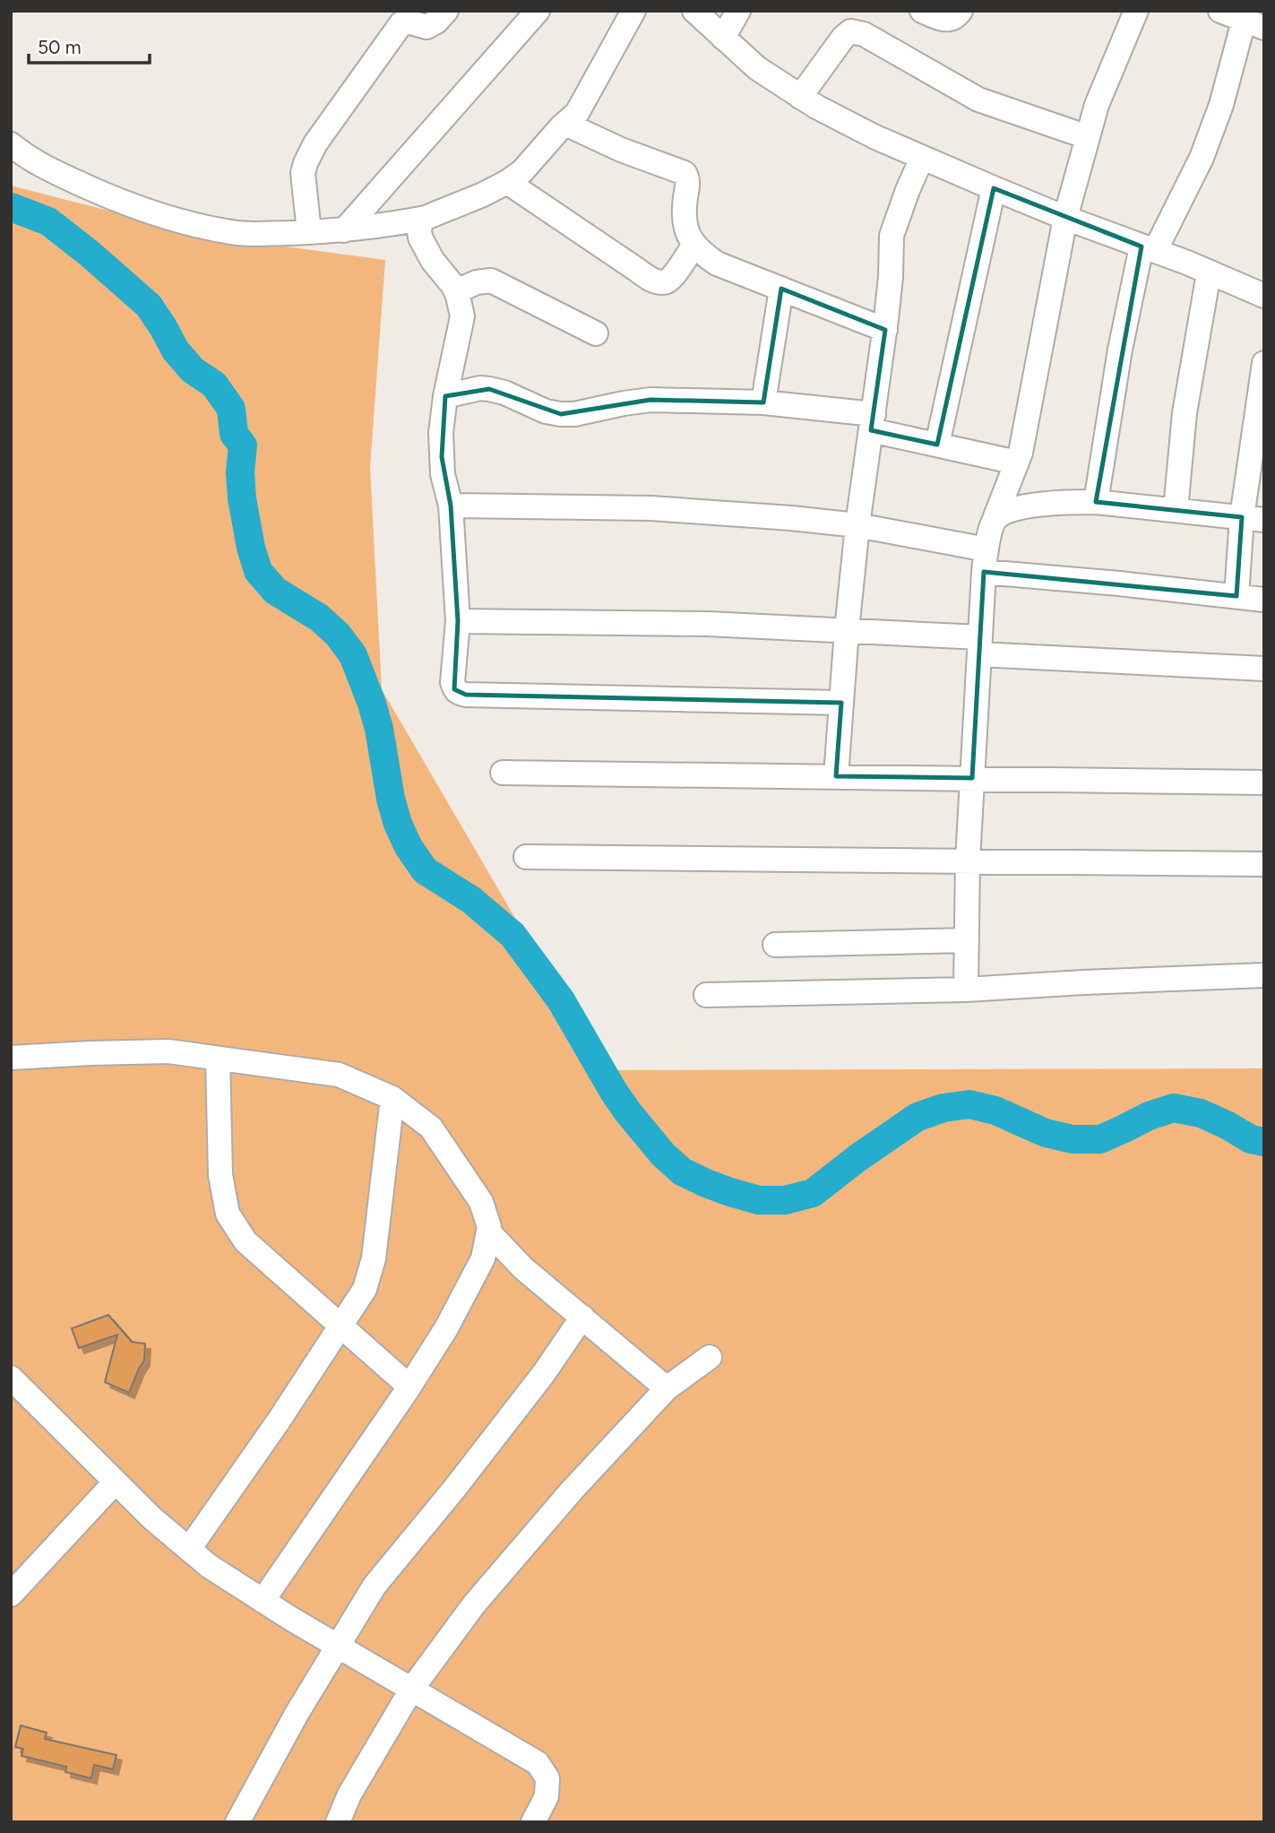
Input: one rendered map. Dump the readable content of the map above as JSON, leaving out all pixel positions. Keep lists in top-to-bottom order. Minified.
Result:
{"scale_bar":"50 m"}
